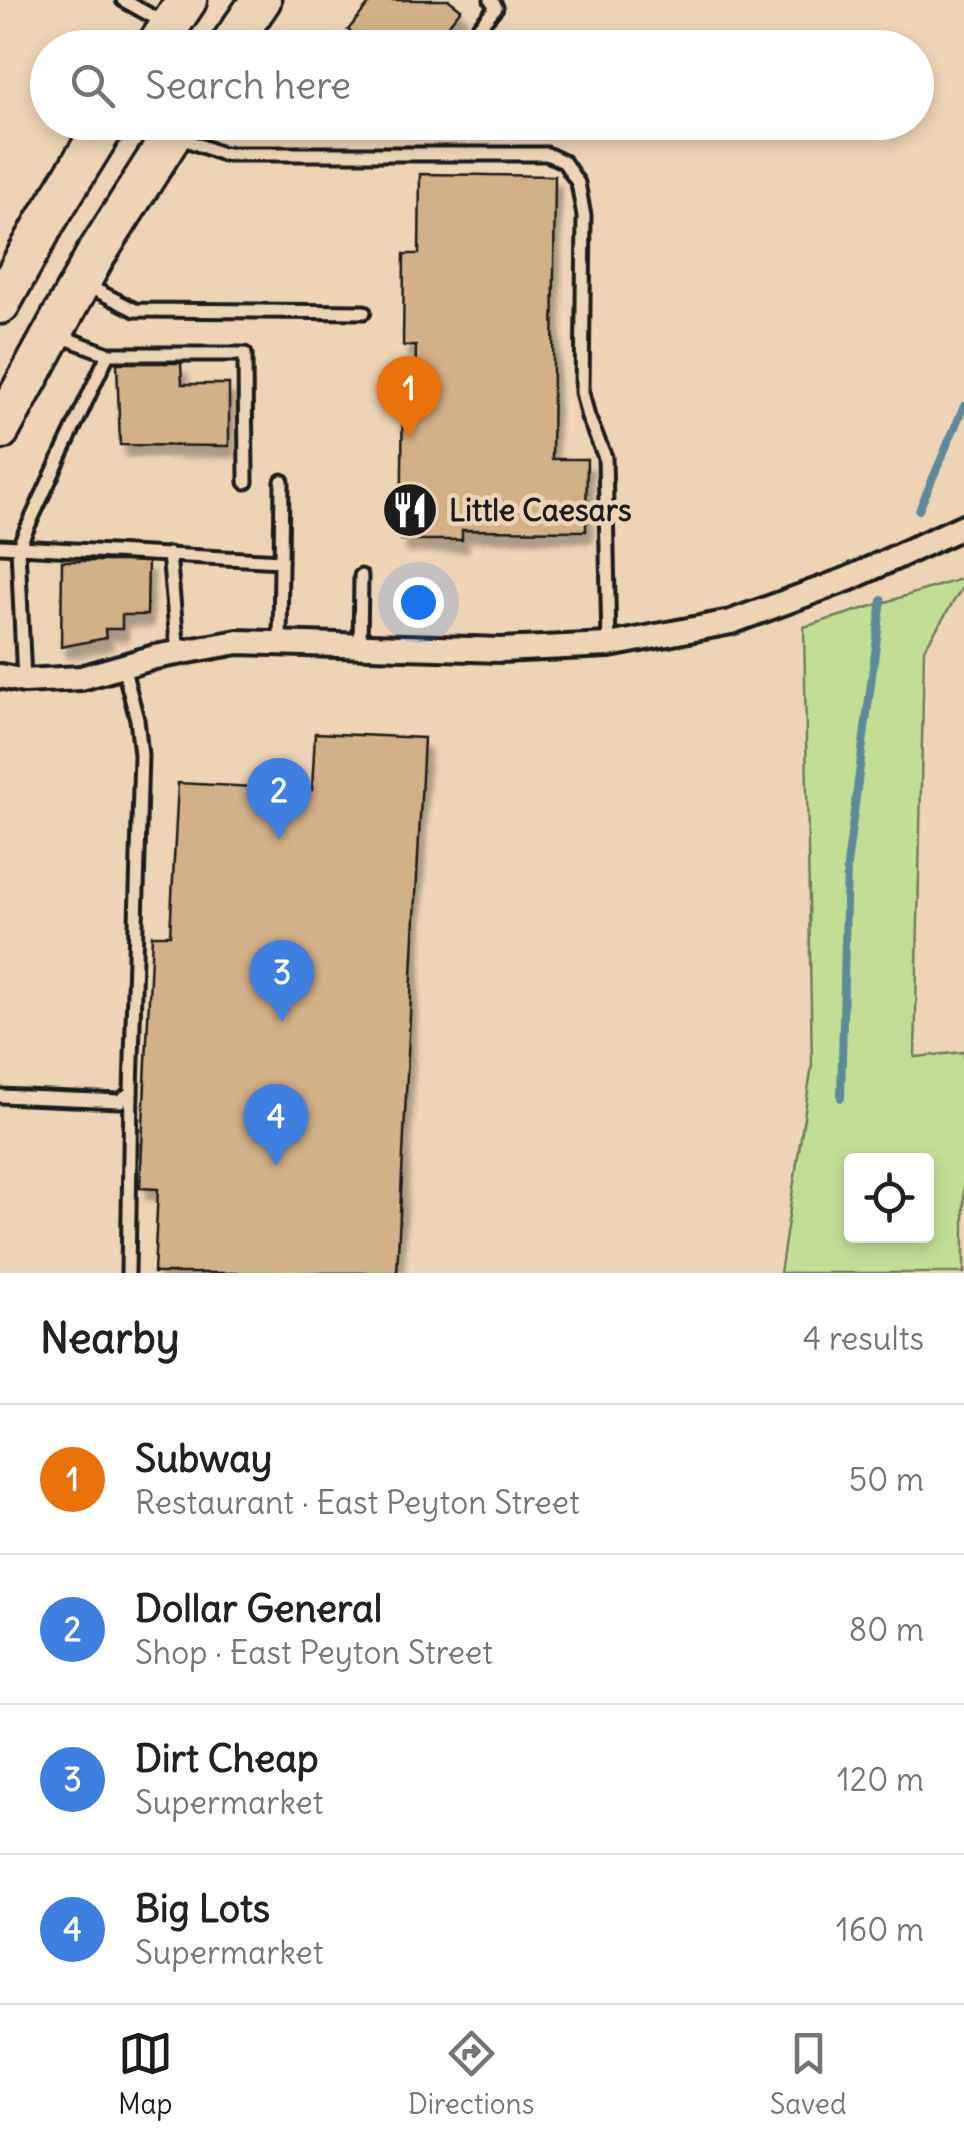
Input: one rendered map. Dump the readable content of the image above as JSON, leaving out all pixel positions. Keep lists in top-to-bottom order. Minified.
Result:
{"places":{"restaurant":["Little Caesars"]},"page":{"search":"Search here","pins":["1","2","3","4"],"heading":["Nearby","4 results"],"list":[{"mark":"1","name":"Subway","note":"Restaurant · East Peyton Street","value":"50 m"},{"mark":"2","name":"Dollar General","note":"Shop · East Peyton Street","value":"80 m"},{"mark":"3","name":"Dirt Cheap","note":"Supermarket","value":"120 m"},{"mark":"4","name":"Big Lots","note":"Supermarket","value":"160 m"}],"nav":["Map","Directions","Saved"]}}
